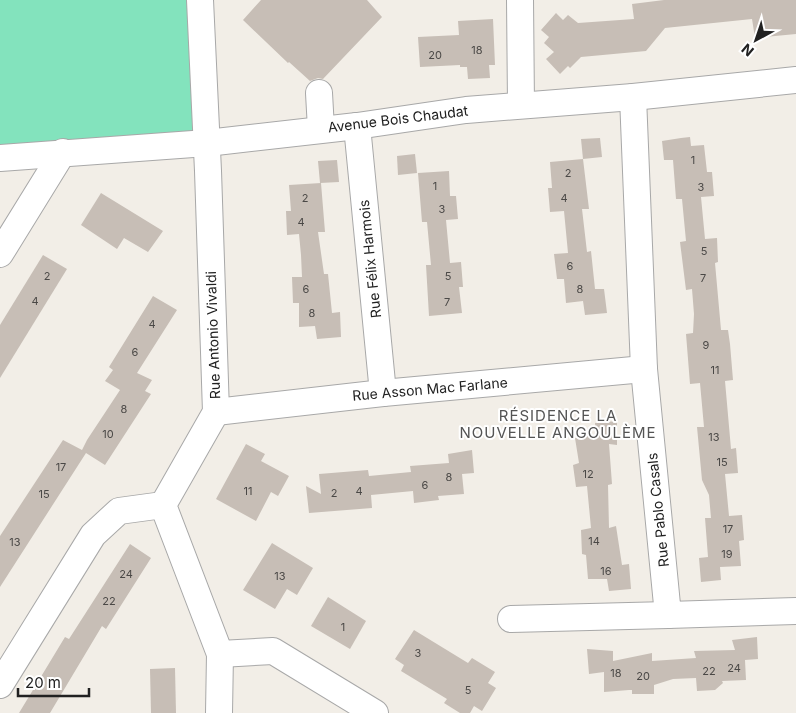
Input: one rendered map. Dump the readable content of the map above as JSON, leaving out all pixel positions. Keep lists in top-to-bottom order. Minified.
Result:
{"streets":{"street":["Avenue Bois Chaudat","Rue Félix Harmois","Rue Antonio Vivaldi","Rue Asson Mac Farlane","Rue Pablo Casals"]},"crossings":[["Avenue Bois Chaudat","Rue Félix Harmois"],["Avenue Bois Chaudat","Rue Antonio Vivaldi"],["Avenue Bois Chaudat","Rue Pablo Casals"],["Rue Félix Harmois","Rue Asson Mac Farlane"],["Rue Antonio Vivaldi","Rue Asson Mac Farlane"],["Rue Asson Mac Farlane","Rue Pablo Casals"]],"districts":["RÉSIDENCE LA NOUVELLE ANGOULÈME"],"house_numbers":["18","20","1","2","1","3","2","4","3","4","5","6","2","5","7","6","8","4","7","8","4","9","6","11","8","10","13","15","17","12","8","6","11","4","2","15","17","14","13","19","16","24","13","22","1","3","24","22","18","20","5"],"scale_bar":"20 m","north":"bottom left"}
